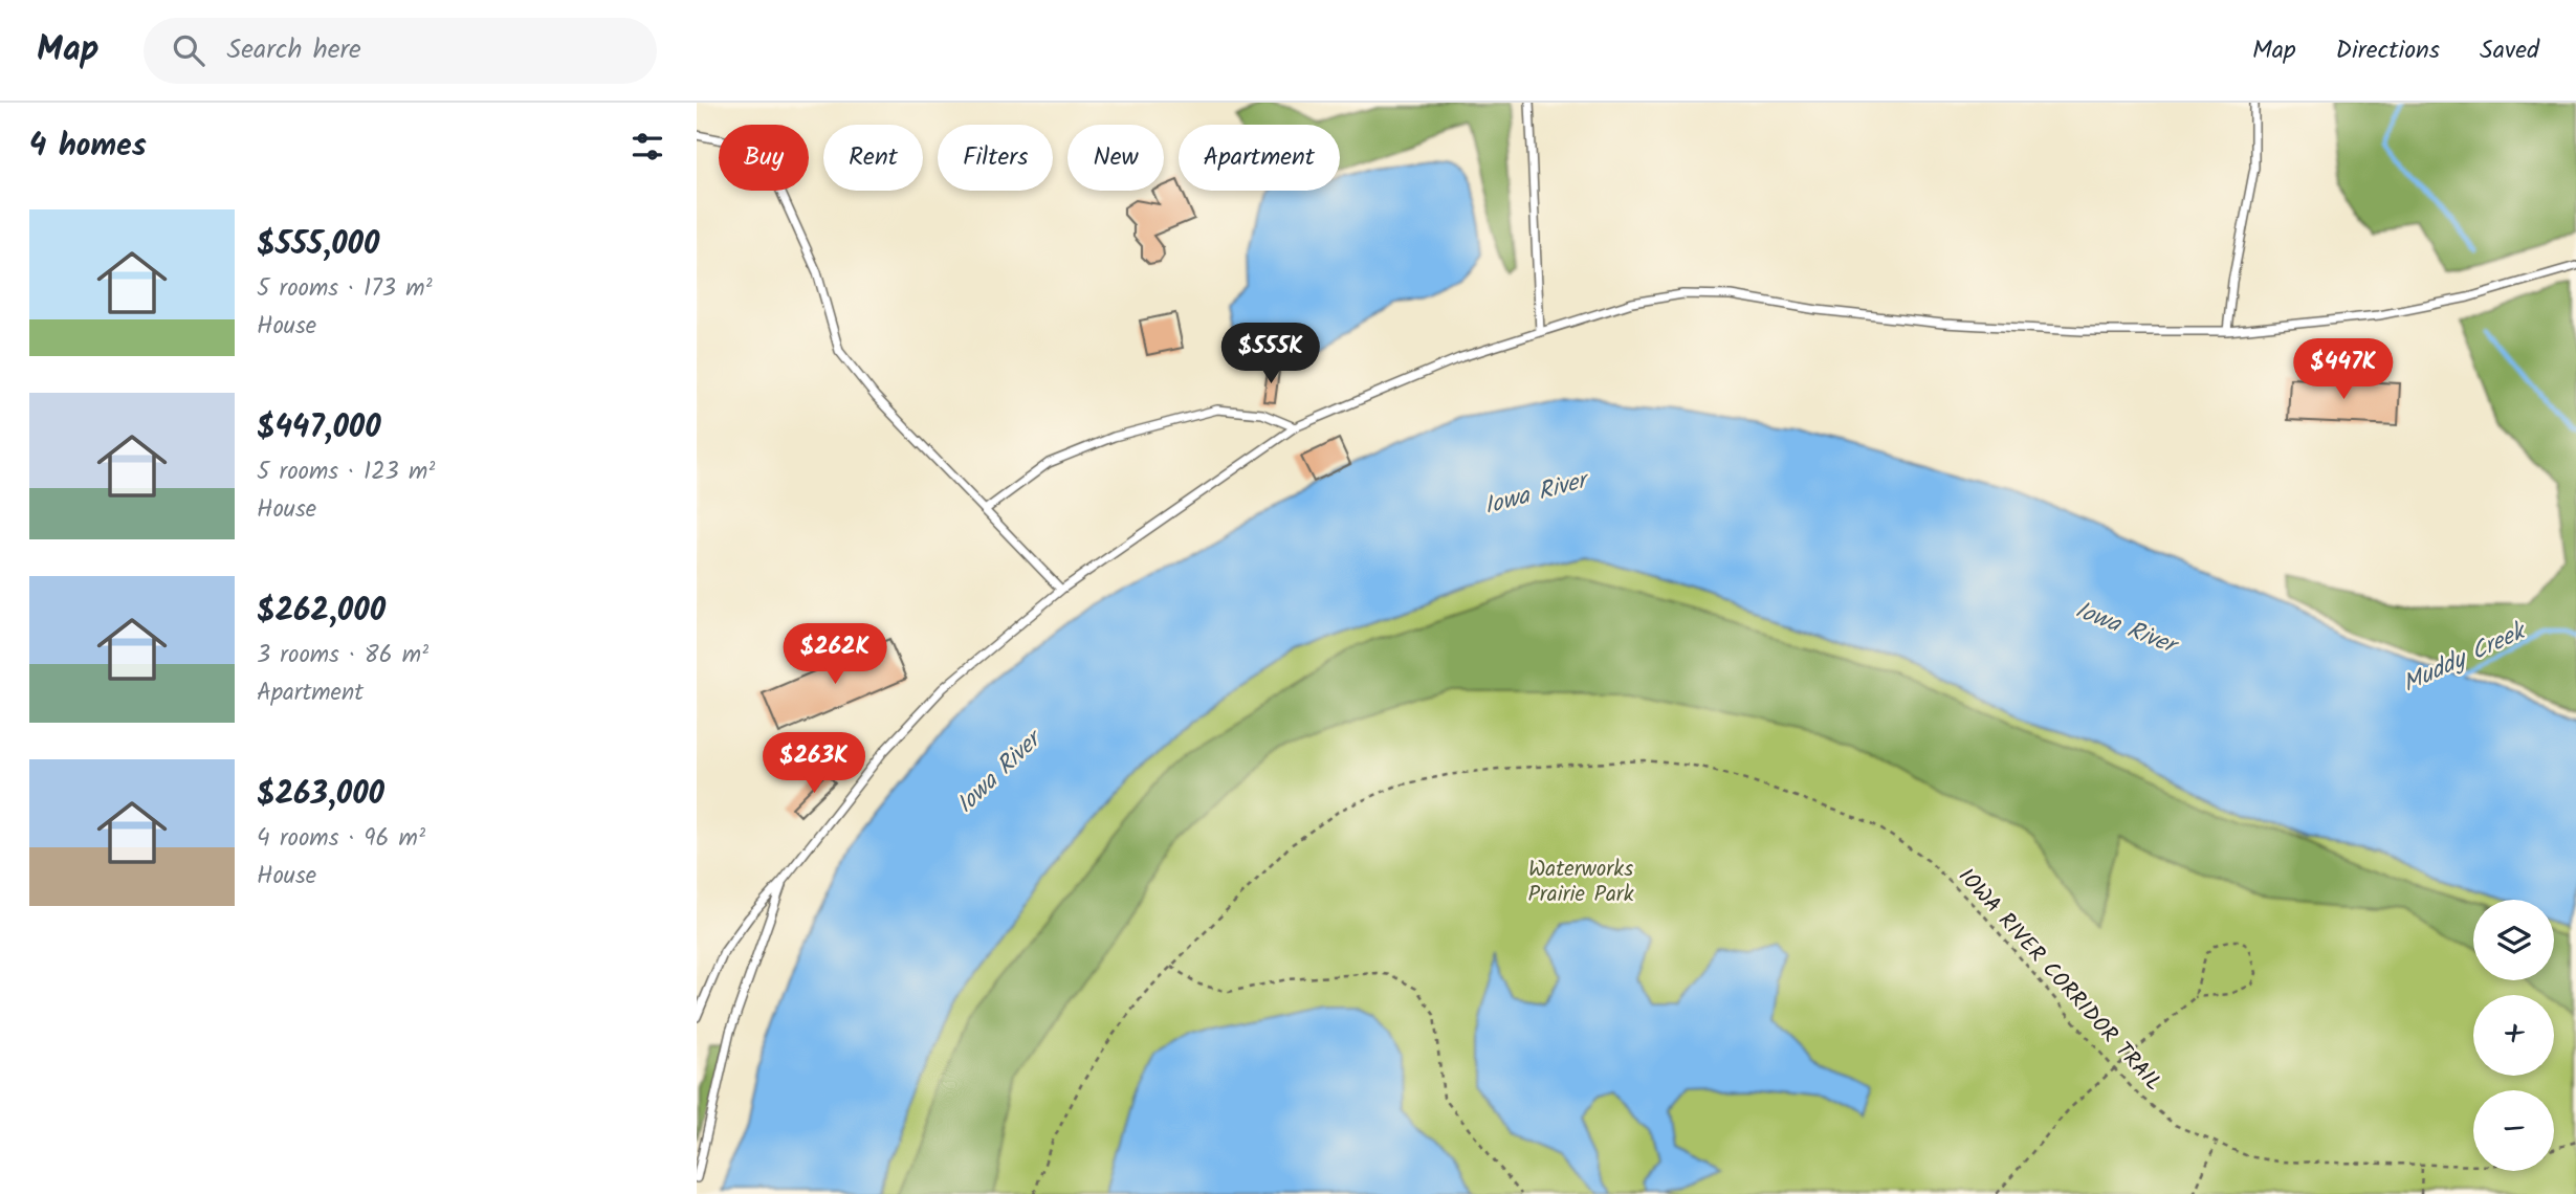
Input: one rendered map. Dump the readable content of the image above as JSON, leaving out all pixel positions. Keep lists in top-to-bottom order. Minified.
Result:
{"streets":{"path":["IOWA RIVER CORRIDOR TRAIL"]},"water":["Iowa River","Muddy Creek"],"parks":["Waterworks Prairie Park"],"page":{"header":"Map","search":"Search here","nav":["Map","Directions","Saved"],"heading":"4 homes","chip":["Buy","Rent","Filters","New","Apartment"],"list":[{"name":"$555,000","note":"5 rooms · 173 m² · House"},{"name":"$447,000","note":"5 rooms · 123 m² · House"},{"name":"$262,000","note":"3 rooms · 86 m² · Apartment"},{"name":"$263,000","note":"4 rooms · 96 m² · House"}],"price":["$555K","$447K","$262K","$263K"],"map_buttons":["+","−"]}}
